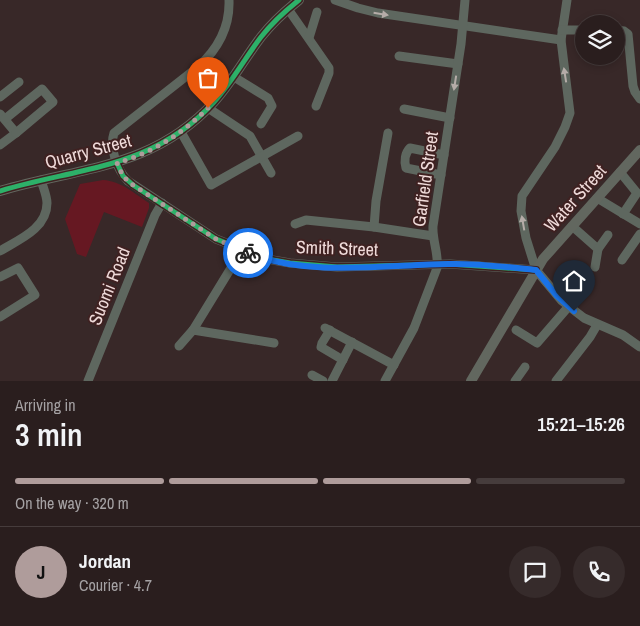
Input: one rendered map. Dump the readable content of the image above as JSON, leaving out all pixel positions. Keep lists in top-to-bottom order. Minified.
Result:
{"streets":{"main road":["Quarry Street","Water Street"],"street":["Garfield Street","Smith Street","Suomi Road"]},"crossings":[["Quarry Street","Smith Street"],["Garfield Street","Smith Street"],["Smith Street","Suomi Road"]],"page":{"heading":["3 min","Arriving in","15:21–15:26"],"panel":["Jordan","Courier · 4.7"],"bar":"On the way · 320 m","round":"J"}}
